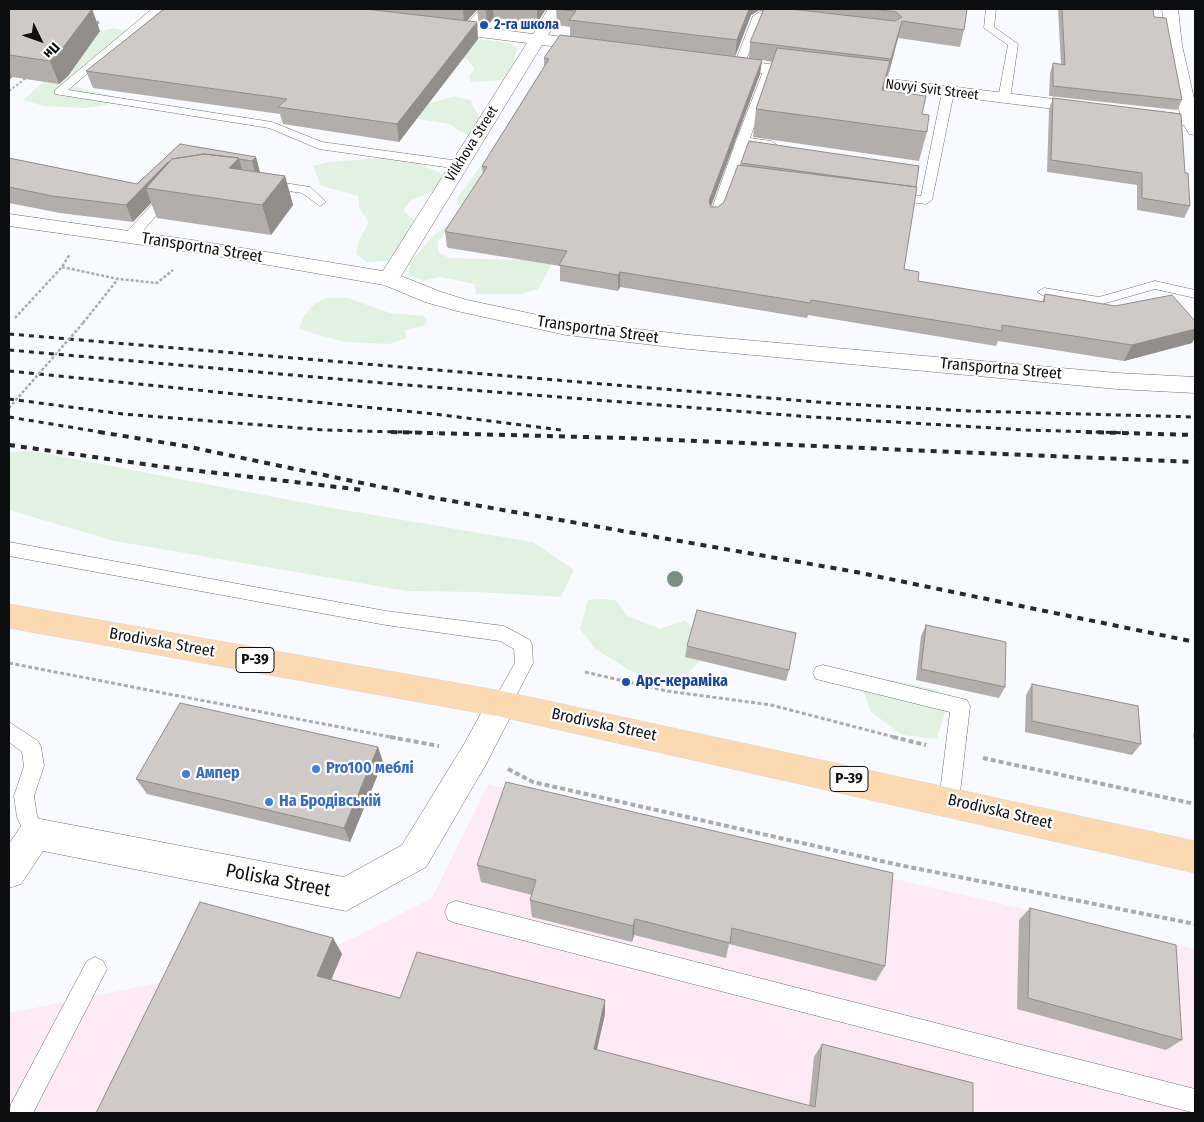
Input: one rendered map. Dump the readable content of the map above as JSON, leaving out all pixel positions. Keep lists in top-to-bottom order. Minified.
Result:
{"streets":{"main road":["Brodivska Street","Р-39"],"street":["Novyi Svit Street","Vilkhova Street","Transportna Street","Poliska Street"]},"crossings":[["Vilkhova Street","Transportna Street"],["Brodivska Street","Poliska Street"]],"places":["2-га школа","Арс-кераміка","Pro100 меблі","Ампер","На Бродівській"],"north":"bottom right"}
